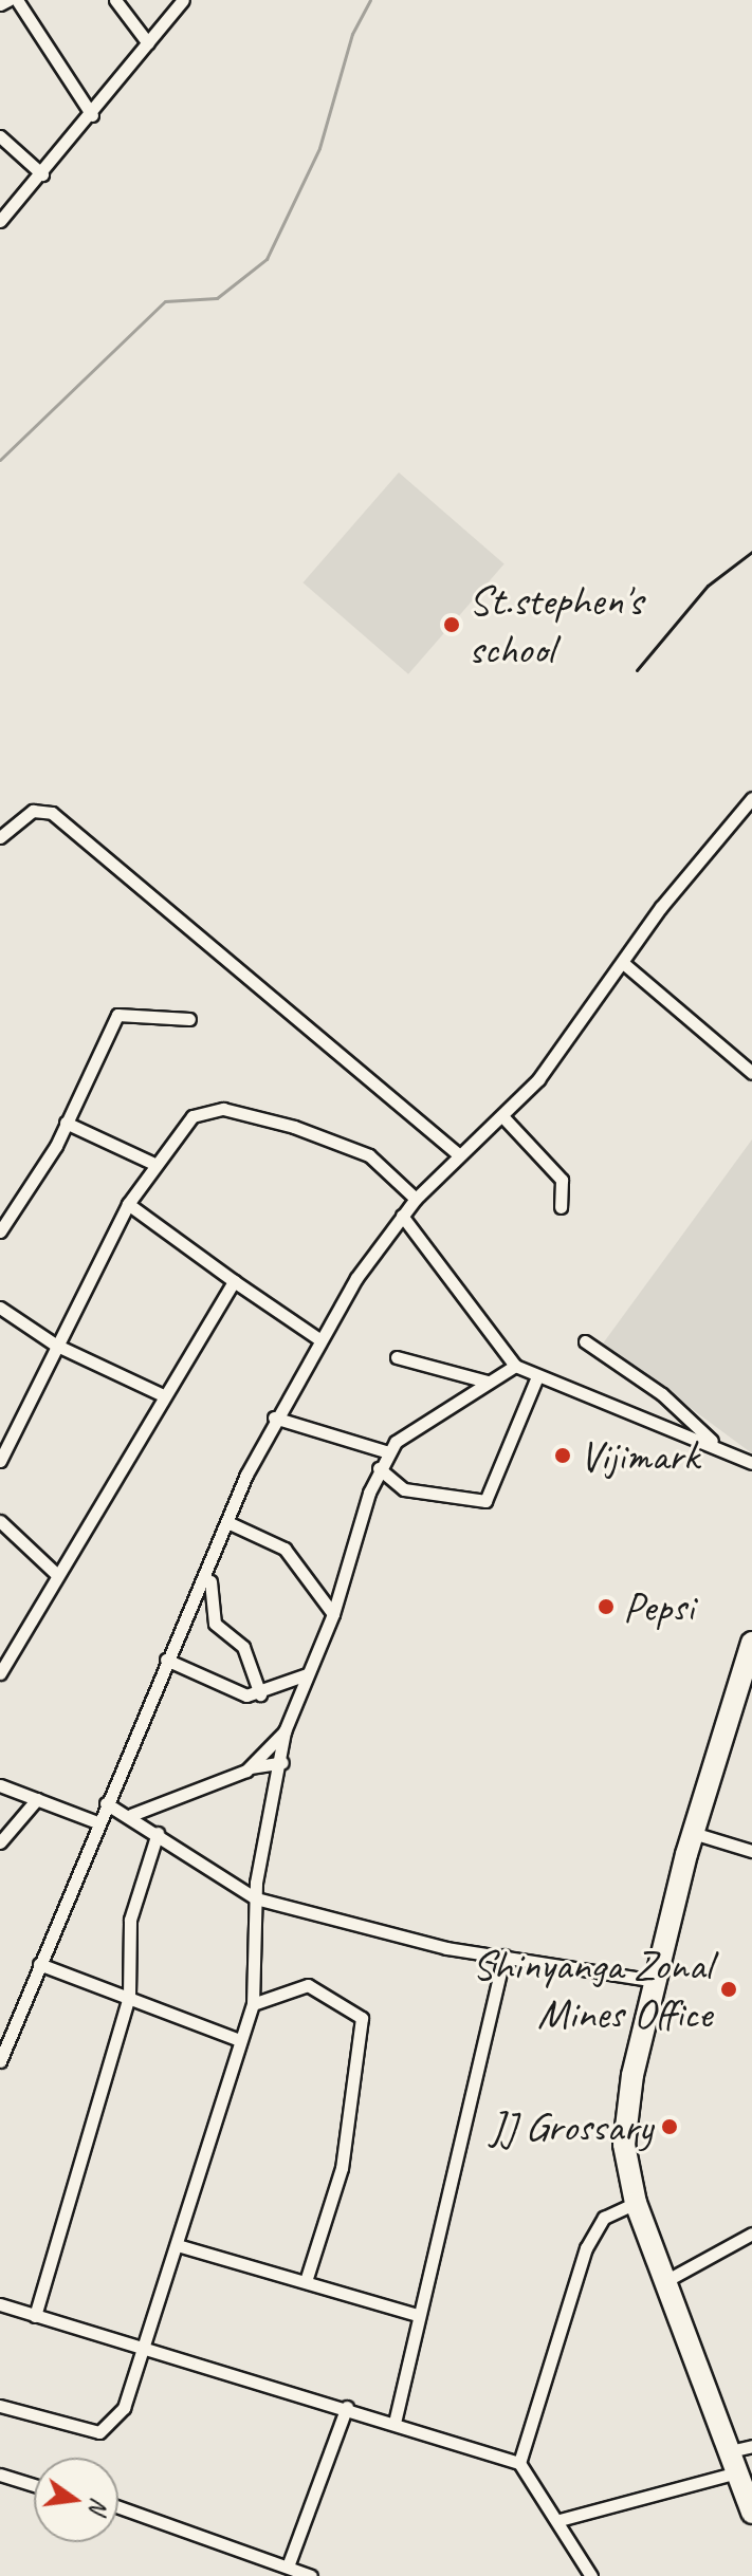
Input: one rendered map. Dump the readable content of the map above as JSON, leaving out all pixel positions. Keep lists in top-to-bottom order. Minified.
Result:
{"places":["St.stephen's school","Vijimark","Pepsi","Shinyanga Zonal Mines Office","JJ Grossary"],"north":"right"}
